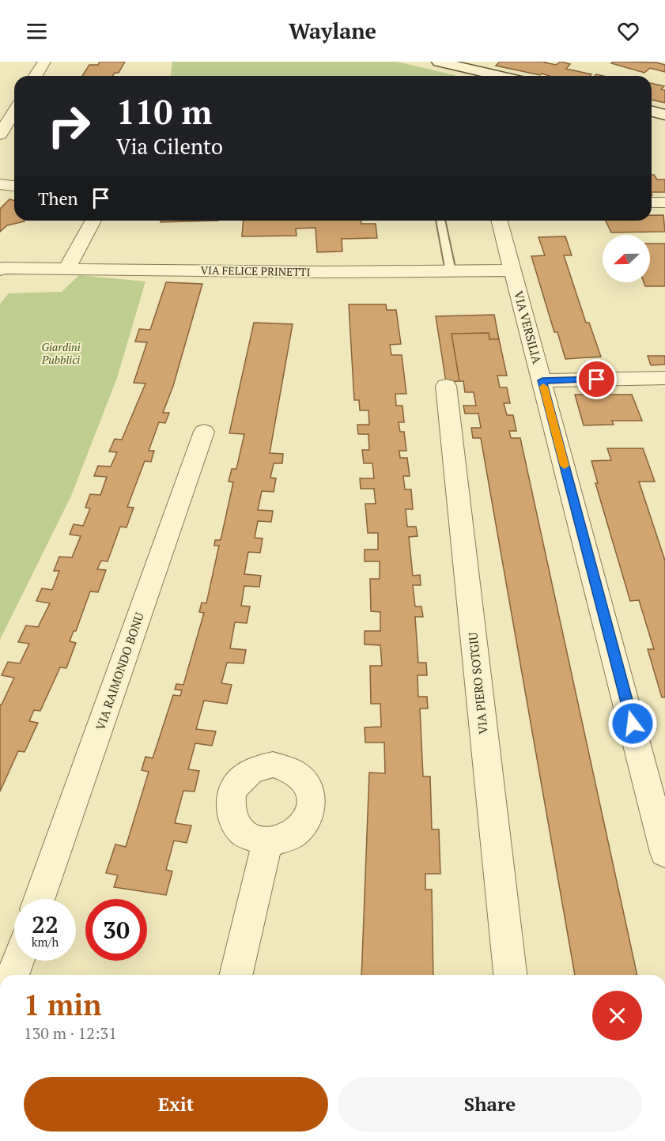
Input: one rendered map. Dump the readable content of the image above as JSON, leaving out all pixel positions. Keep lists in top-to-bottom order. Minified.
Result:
{"streets":{"street":["VIA FELICE PRINETTI","VIA VERSILIA","VIA RAIMONDO BONU","VIA PIERO SOTGIU"]},"crossings":[["VIA FELICE PRINETTI","VIA VERSILIA"]],"parks":["Giardini Pubblici"],"north":"left","page":{"header":"Waylane","turn":["110 m","Via Cilento"],"then":"Then","speed":"22 km/h","limit":"30","heading":["1 min","130 m · 12:31"],"buttons":["Exit","Share"]}}
